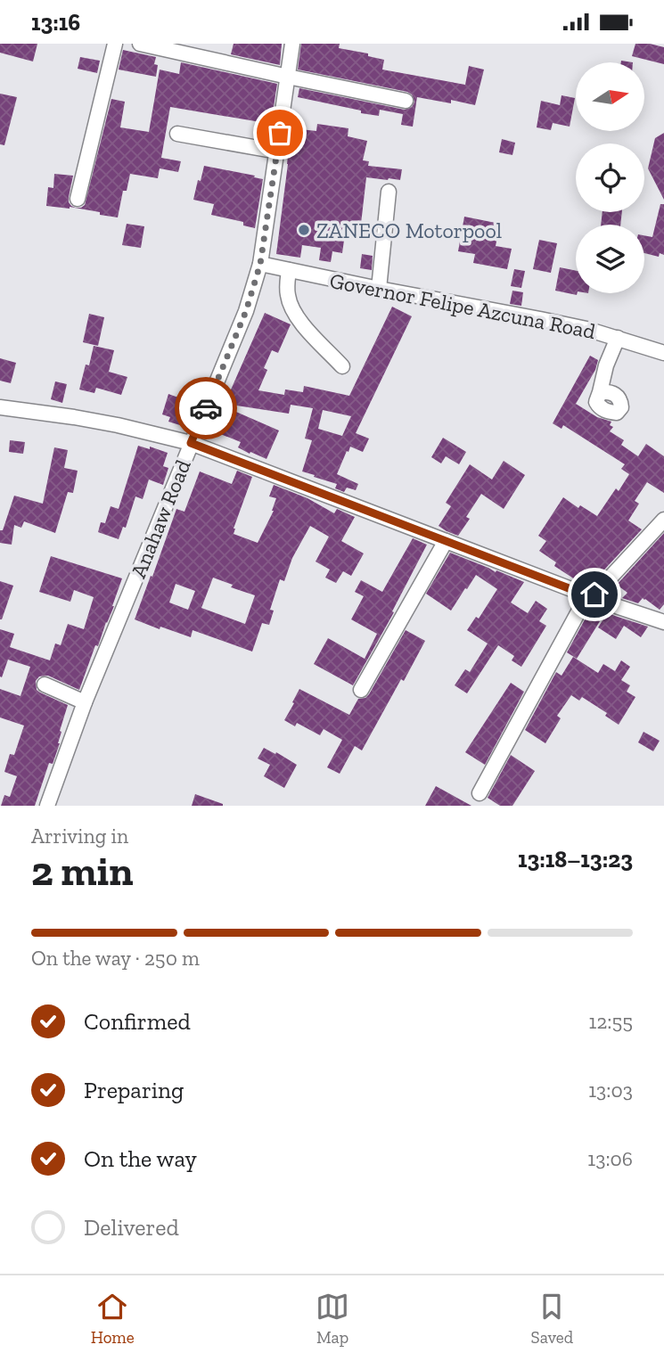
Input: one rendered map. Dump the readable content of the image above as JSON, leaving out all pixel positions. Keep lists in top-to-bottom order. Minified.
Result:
{"streets":{"street":["Governor Felipe Azcuna Road","Anahaw Road"]},"crossings":[["Governor Felipe Azcuna Road","Anahaw Road"]],"places":["ZANECO Motorpool"],"north":"right","page":{"status":"13:16","heading":["2 min","Arriving in","13:18–13:23"],"bar":"On the way · 250 m","list":[["Confirmed","12:55"],["Preparing","13:03"],["On the way","13:06"],"Delivered"],"tabs":["Home","Map","Saved"]}}
